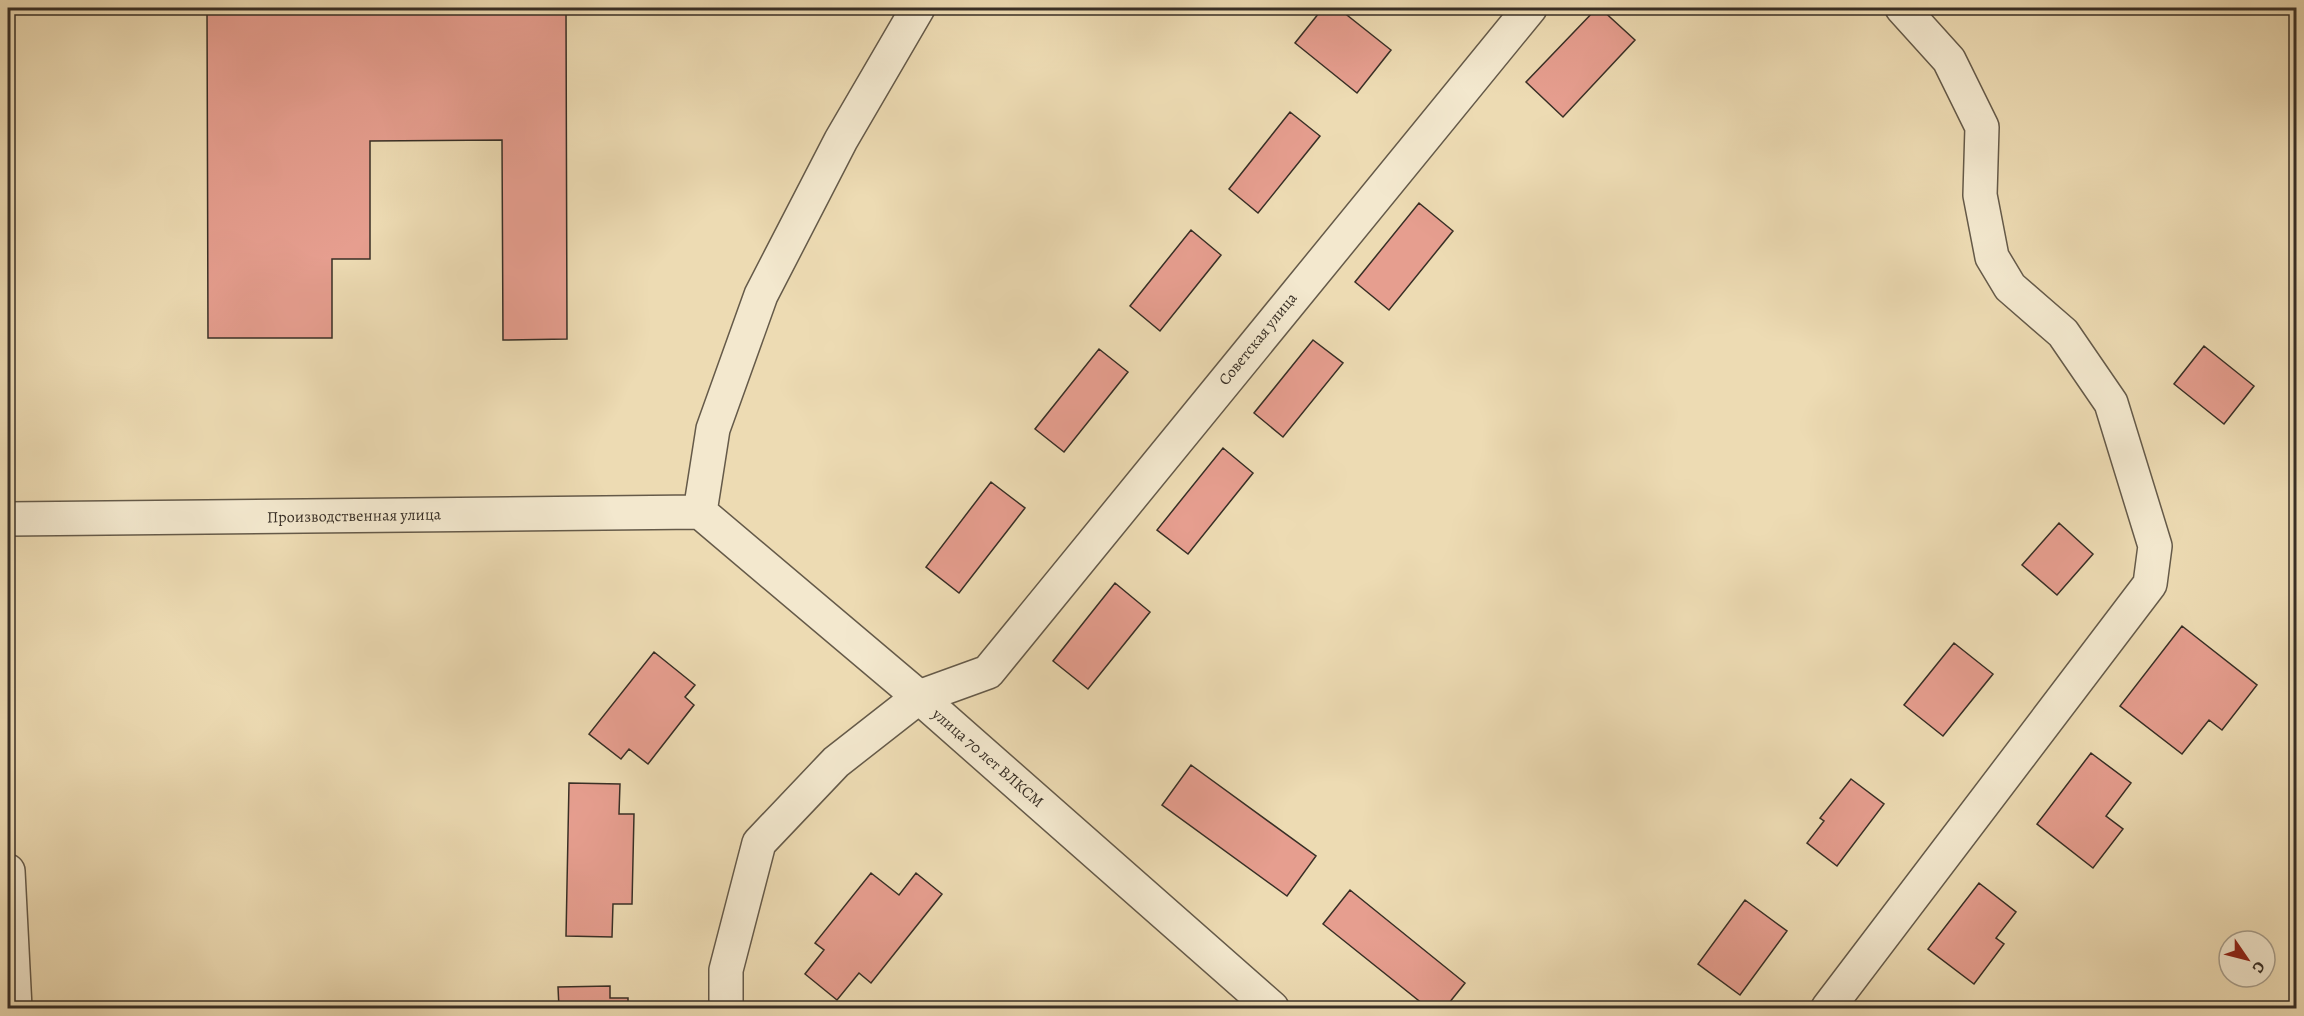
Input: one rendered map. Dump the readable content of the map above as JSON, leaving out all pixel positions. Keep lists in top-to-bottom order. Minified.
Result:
{"streets":{"street":["Советская улица","Производственная улица","улица 70 лет ВЛКСМ"]},"crossings":[["Советская улица","улица 70 лет ВЛКСМ"],["Производственная улица","улица 70 лет ВЛКСМ"]],"north":"bottom right"}
